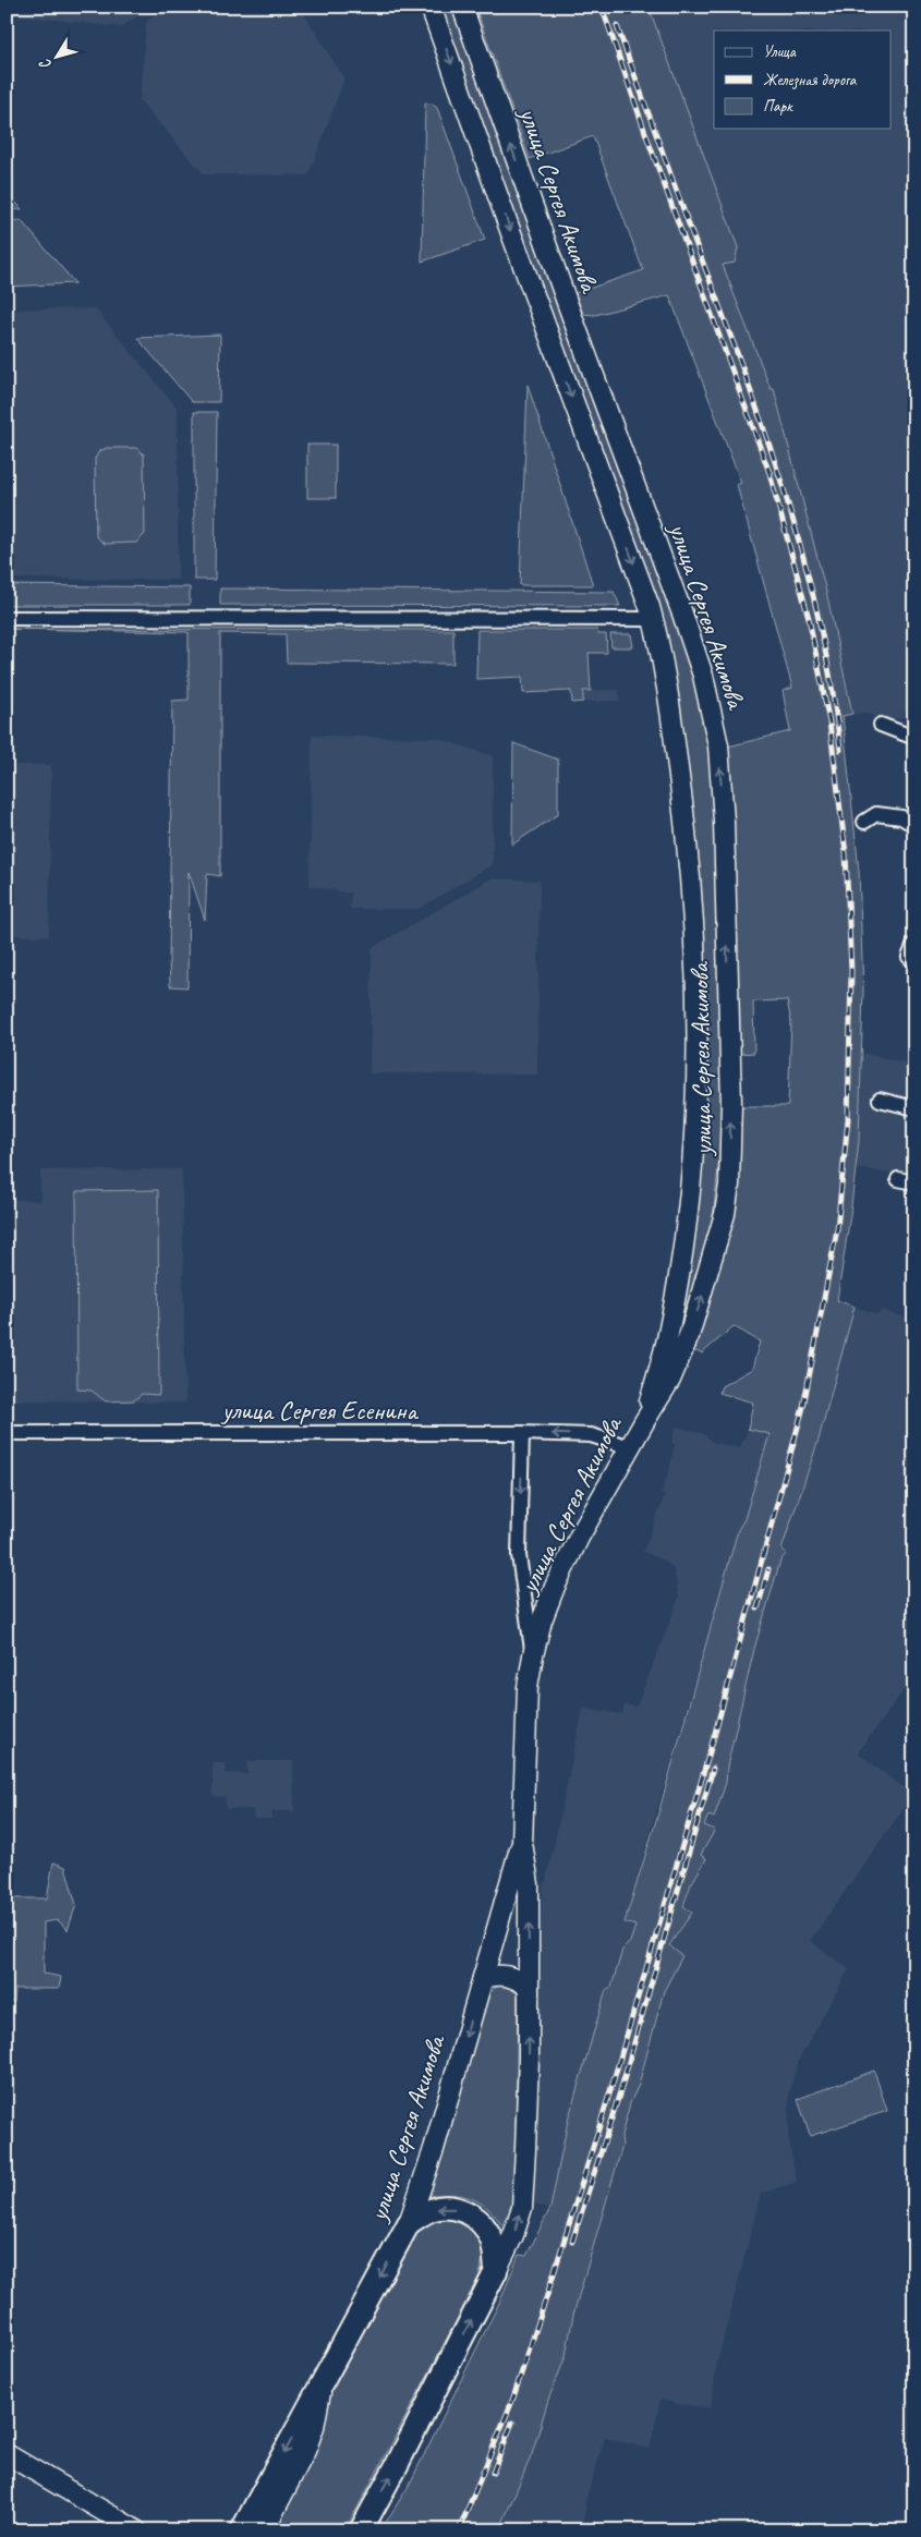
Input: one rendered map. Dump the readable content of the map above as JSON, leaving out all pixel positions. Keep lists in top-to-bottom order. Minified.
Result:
{"streets":{"main road":["улица Сергея Акимова"],"street":["улица Сергея Есенина"]},"crossings":[["улица Сергея Акимова","улица Сергея Есенина"]],"legend":["Улица","Железная дорога","Парк"],"north":"bottom left"}
